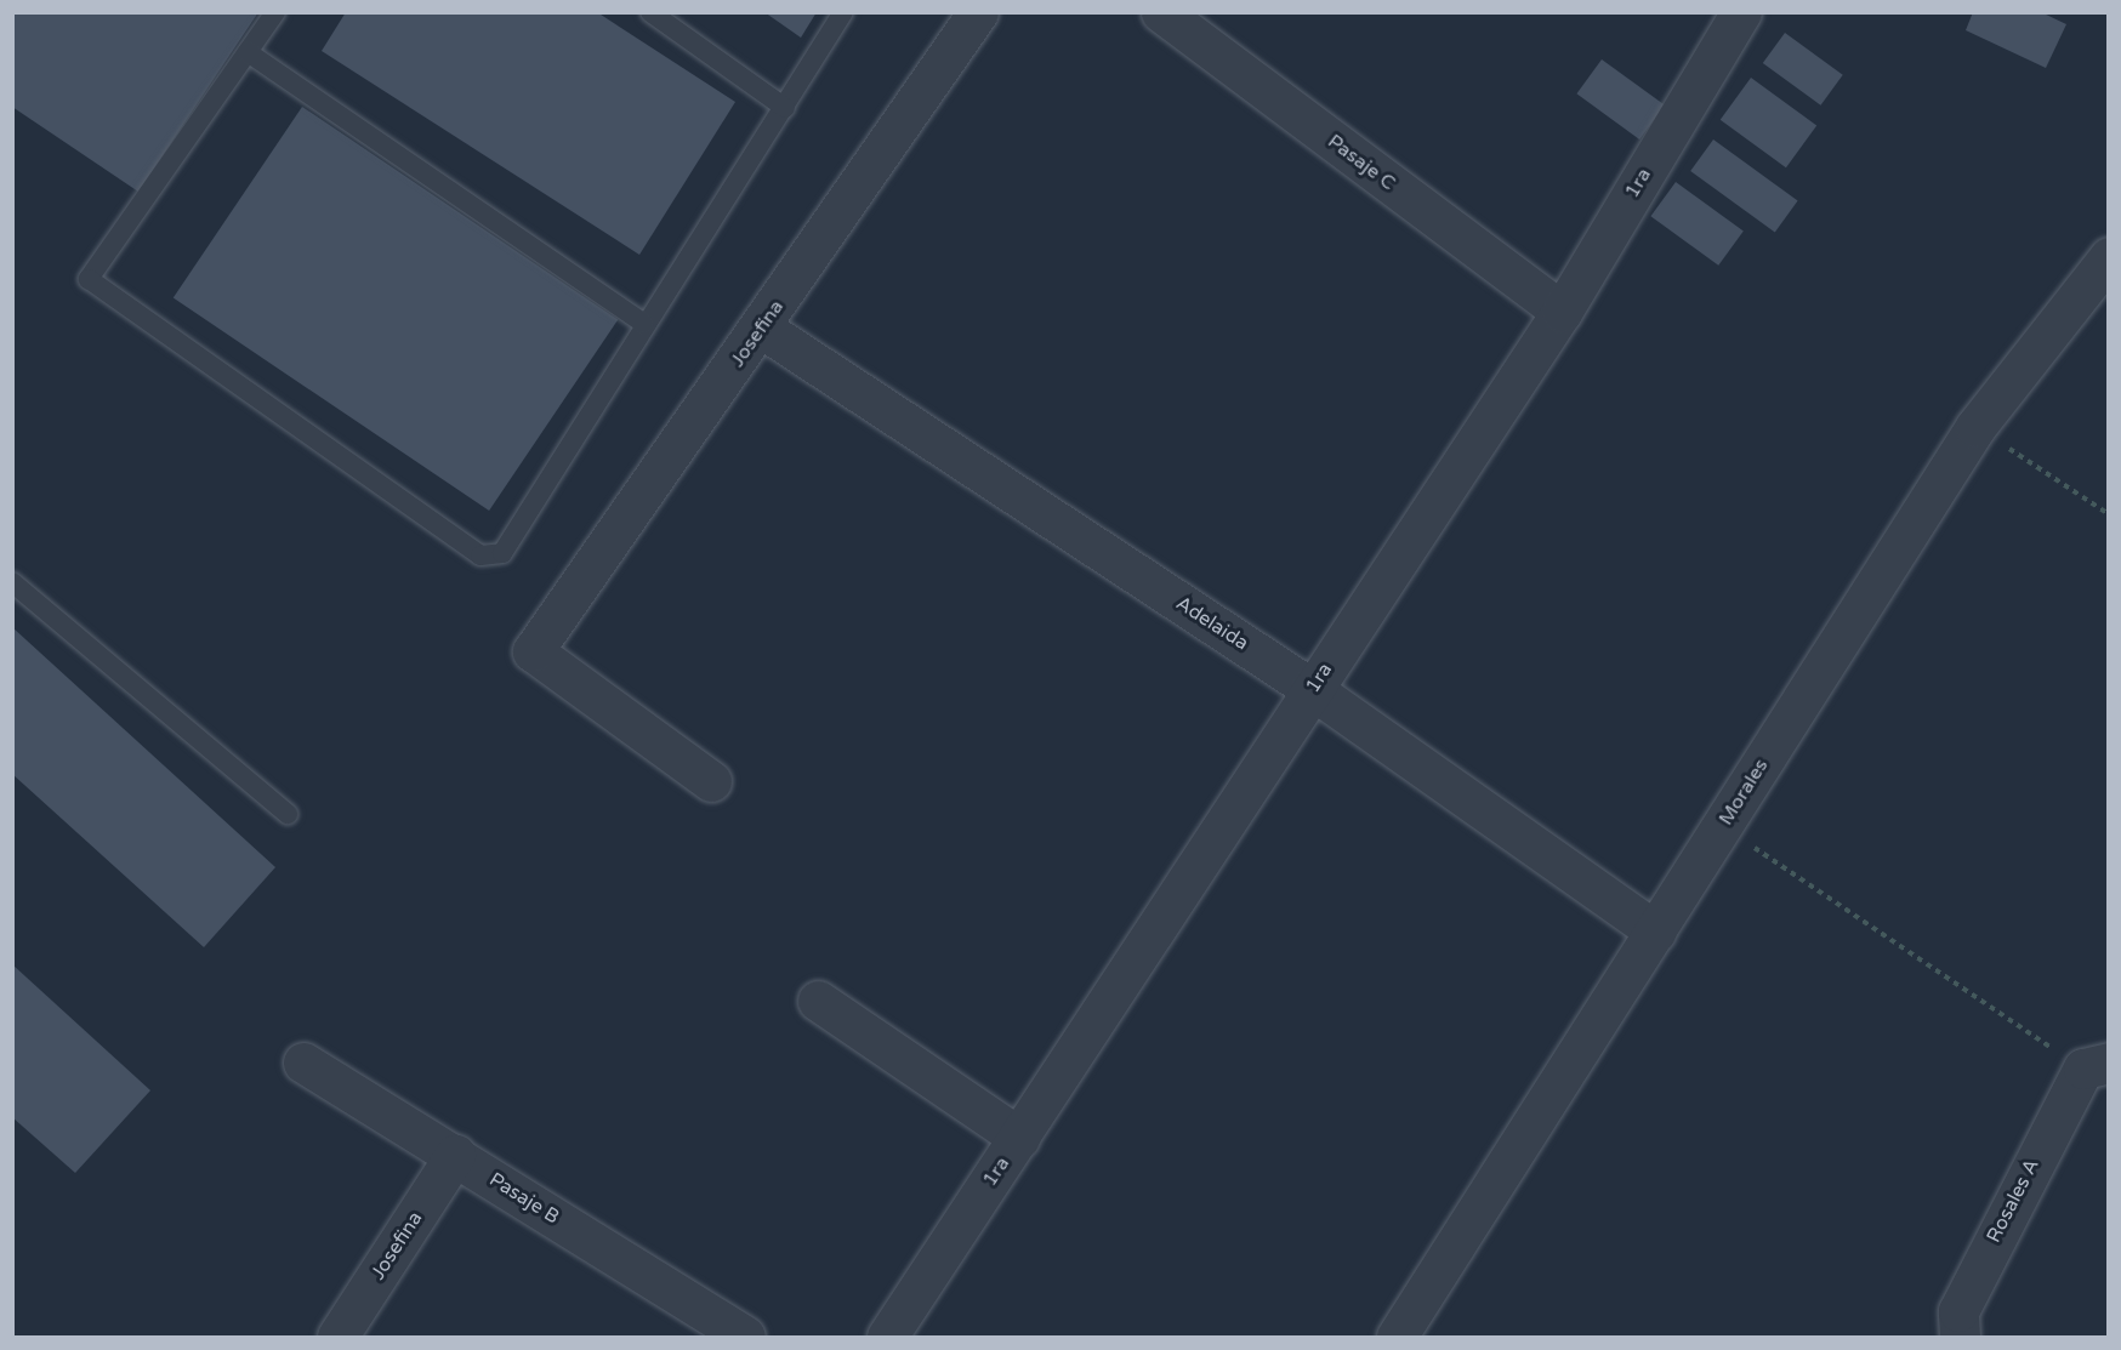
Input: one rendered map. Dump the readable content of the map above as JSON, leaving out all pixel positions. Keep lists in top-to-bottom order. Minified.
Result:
{"streets":{"street":["Pasaje C","1ra","Josefina","Adelaida","Morales","Pasaje B","Rosales A"]},"crossings":[["Pasaje C","1ra"],["1ra","Adelaida"],["Josefina","Adelaida"],["Josefina","Pasaje B"],["Adelaida","Morales"]]}
